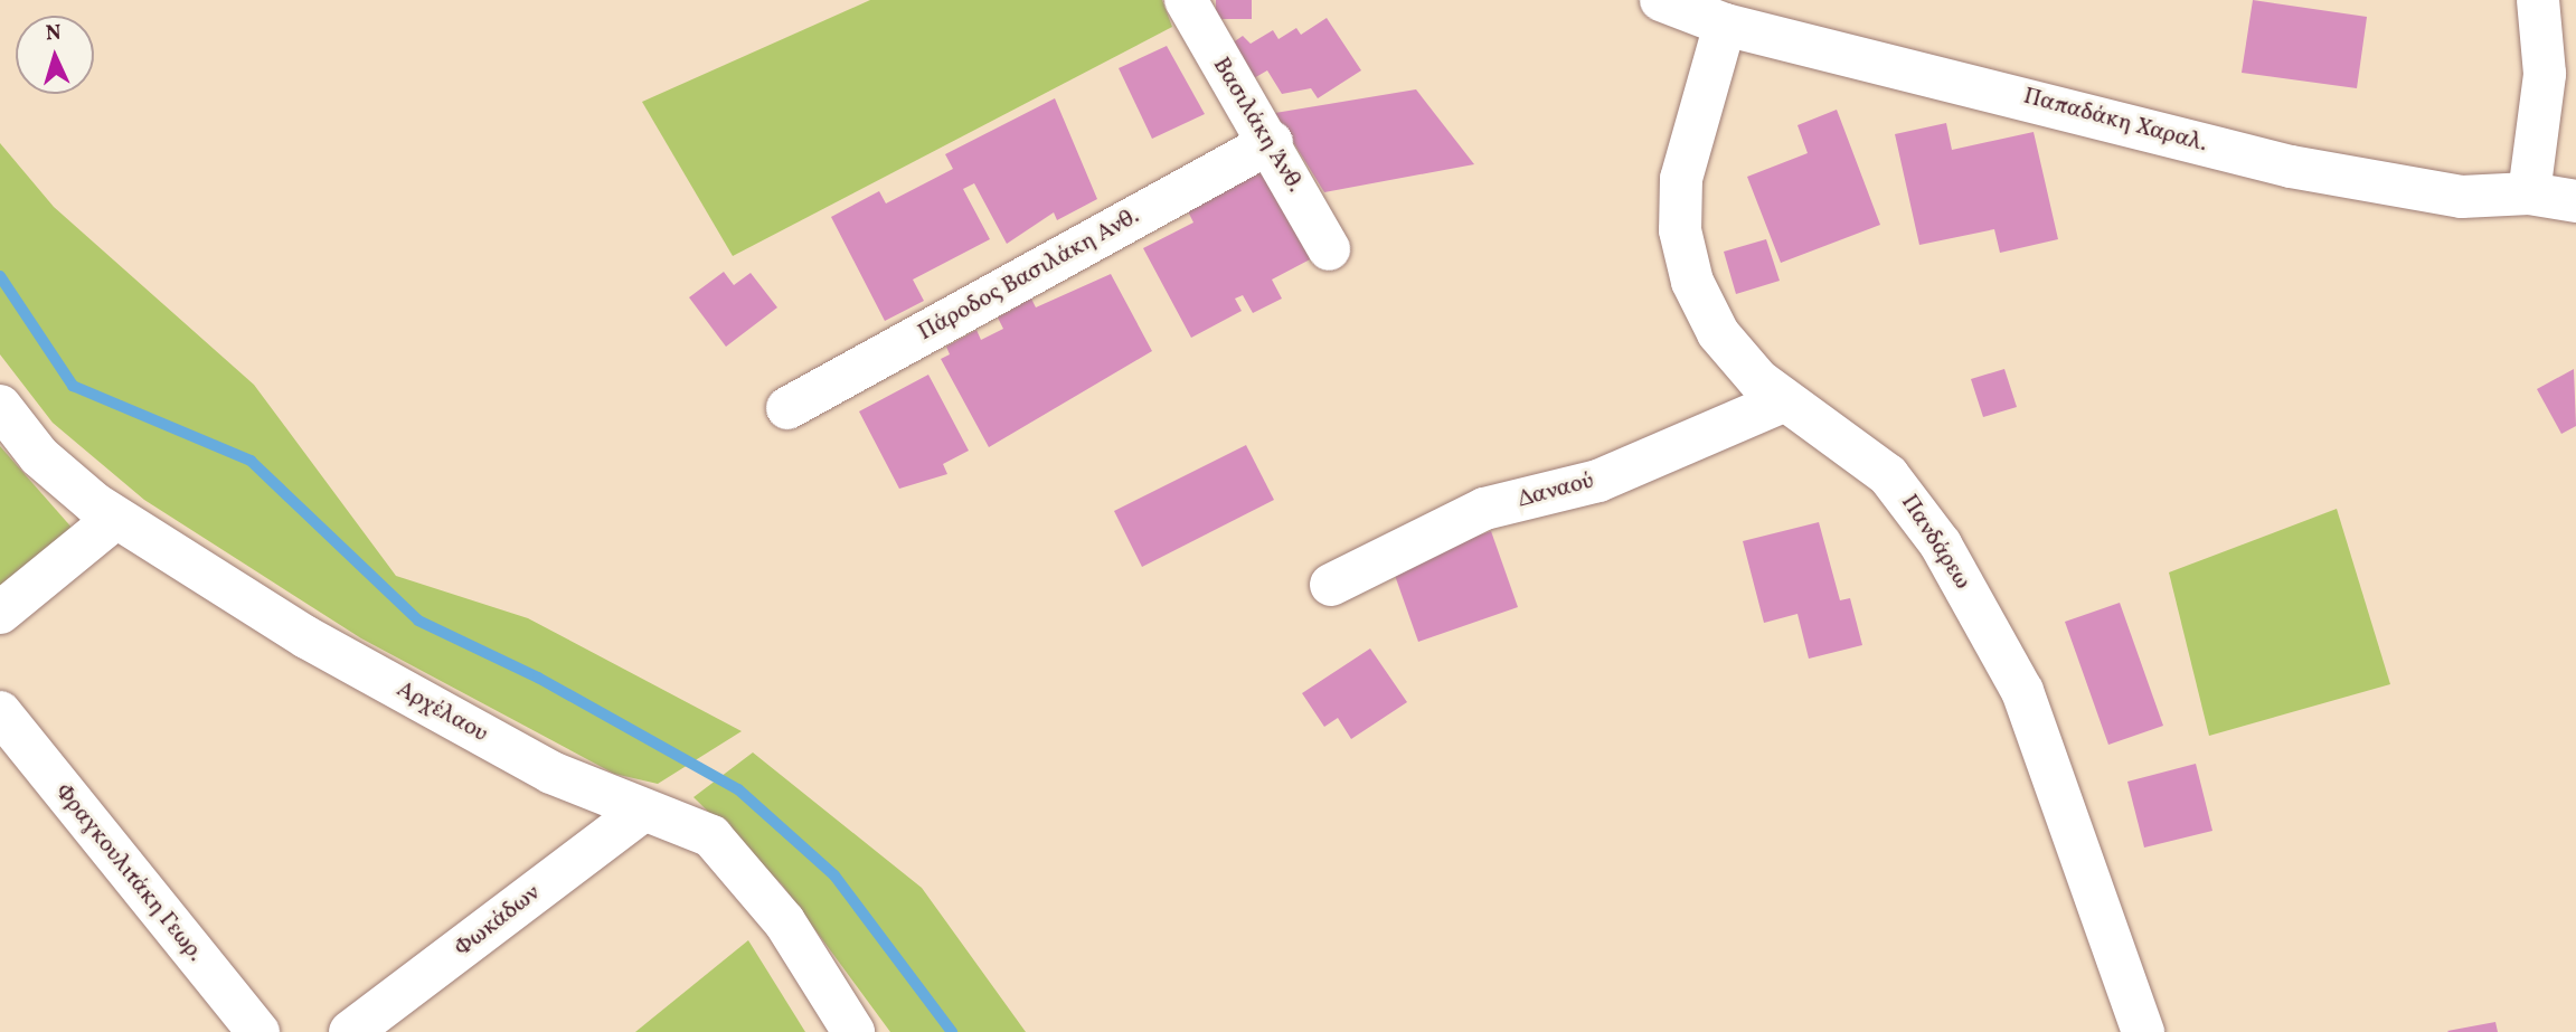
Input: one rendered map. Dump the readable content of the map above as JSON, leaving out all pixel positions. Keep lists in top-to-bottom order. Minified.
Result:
{"streets":{"street":["Παπαδάκη Χαραλ.","Βασιλάκη Άνθ.","Πάροδος Βασιλάκη Ανθ.","Δαναού","Πανδάρεω","Αρχέλαου","Φραγκουλιτάκη Γεωρ.","Φωκάδων"]},"crossings":[["Παπαδάκη Χαραλ.","Πανδάρεω"],["Βασιλάκη Άνθ.","Πάροδος Βασιλάκη Ανθ."],["Δαναού","Πανδάρεω"],["Αρχέλαου","Φωκάδων"]],"north":"top"}
